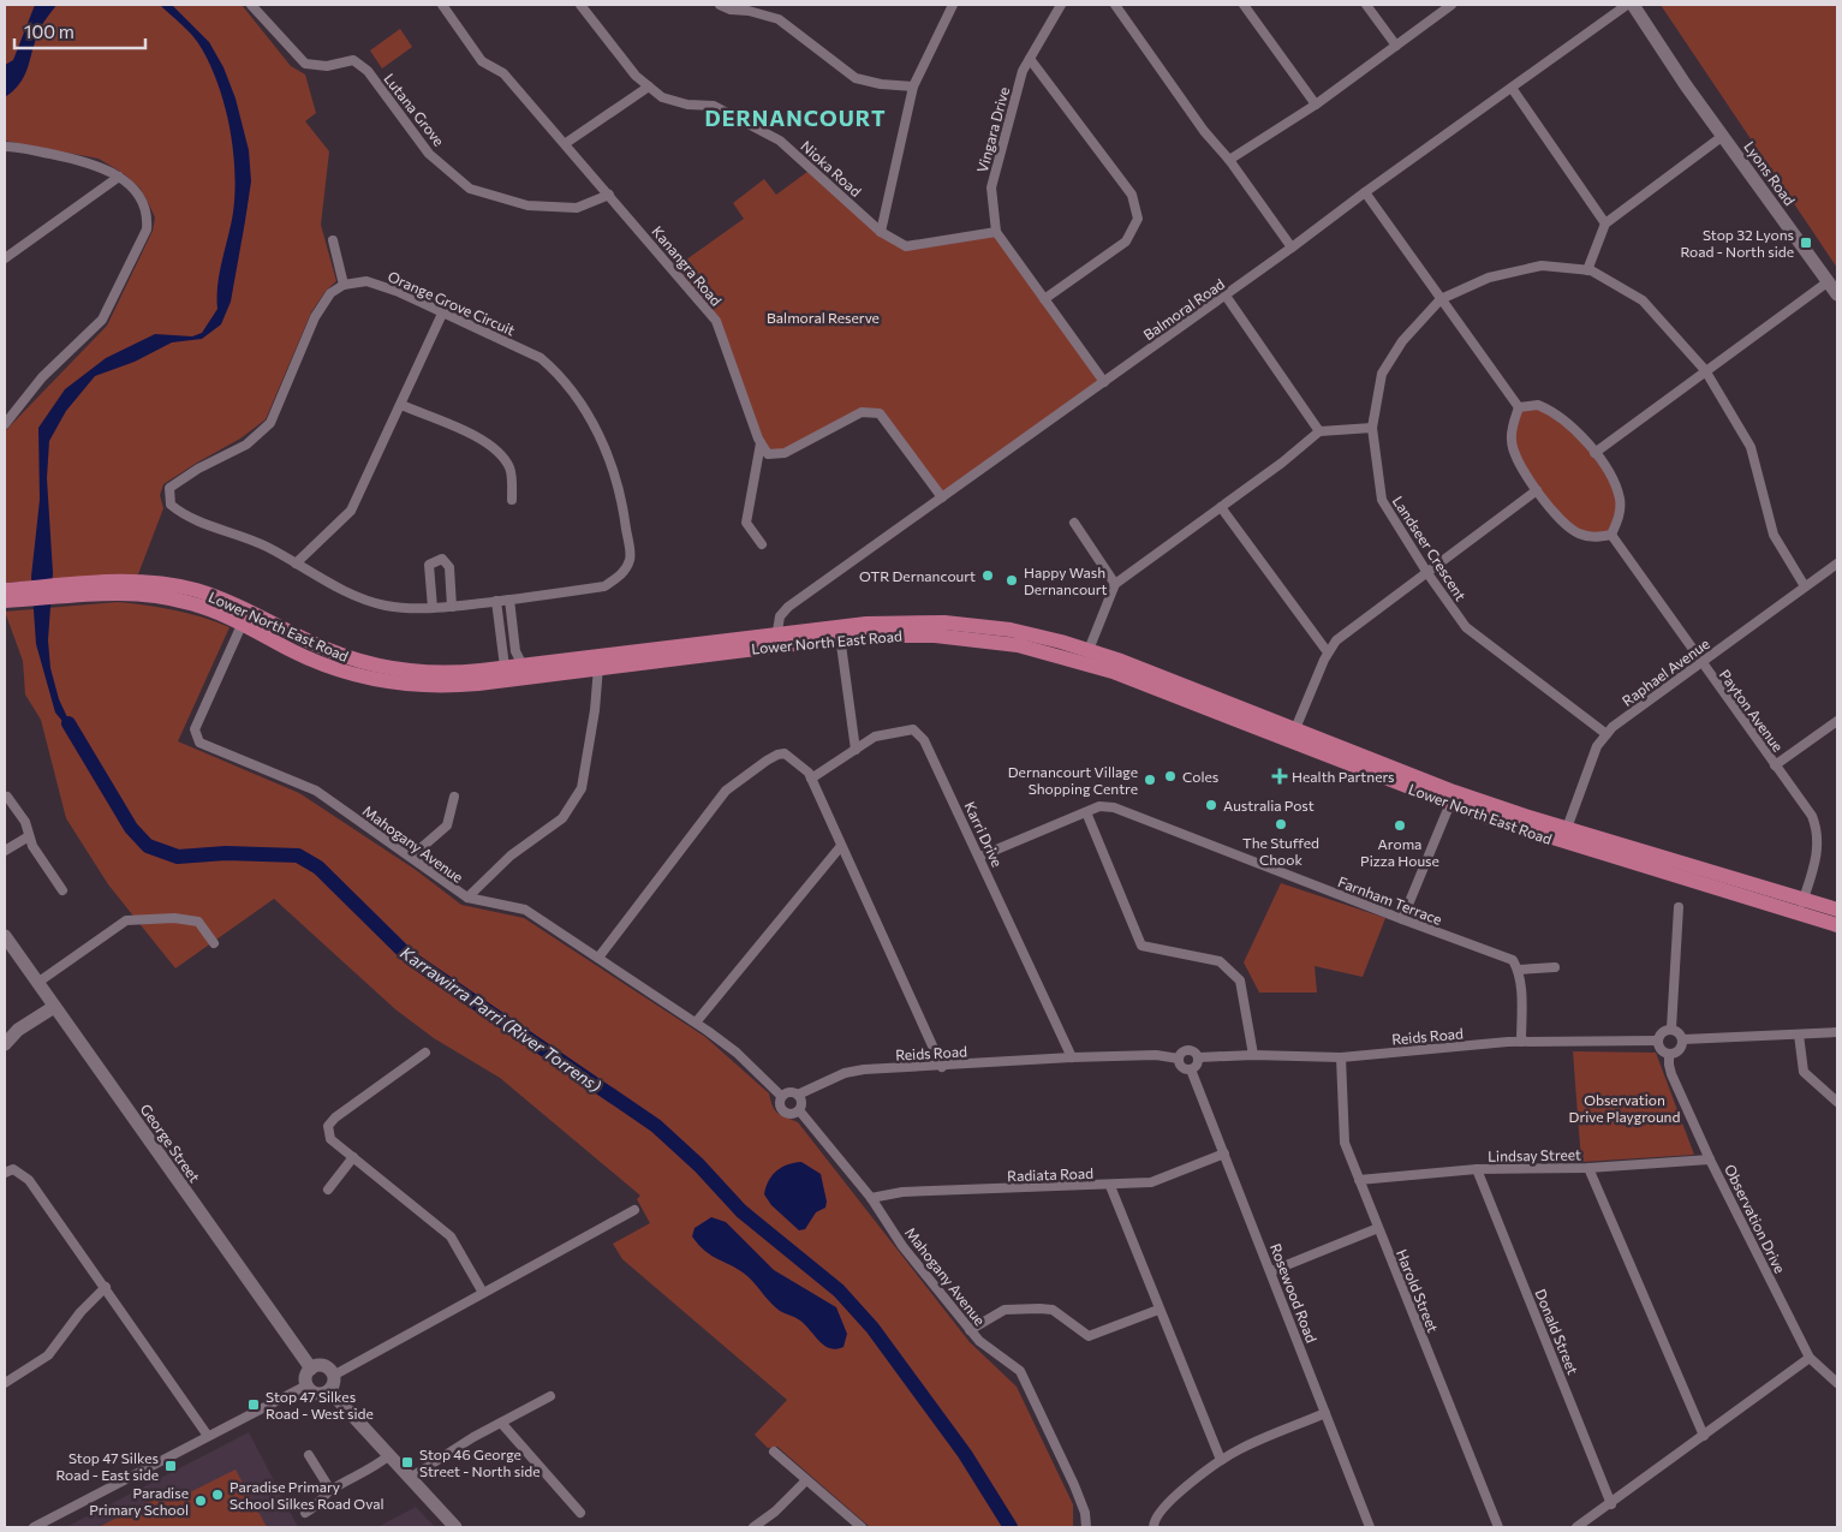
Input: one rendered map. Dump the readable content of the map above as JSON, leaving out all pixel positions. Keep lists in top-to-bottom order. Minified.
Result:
{"streets":{"main road":["Lower North East Road"],"street":["Lutana Grove","Vingara Drive","Nioka Road","Lyons Road","Kanangra Road","Orange Grove Circuit","Balmoral Road","Landseer Crescent","Raphael Avenue","Payton Avenue","Karri Drive","Mahogany Avenue","Farnham Terrace","Reids Road","George Street","Lindsay Street","Radiata Road","Observation Drive","Harold Street","Rosewood Road","Donald Street"]},"crossings":[["Lutana Grove","Kanangra Road"],["Vingara Drive","Nioka Road"],["Vingara Drive","Balmoral Road"],["Lyons Road","Balmoral Road"],["Balmoral Road","Lower North East Road"],["Landseer Crescent","Raphael Avenue"],["Lower North East Road","Raphael Avenue"],["Lower North East Road","Payton Avenue"],["Lower North East Road","Mahogany Avenue"],["Raphael Avenue","Payton Avenue"],["Karri Drive","Farnham Terrace"],["Karri Drive","Reids Road"],["Mahogany Avenue","Reids Road"],["Mahogany Avenue","Radiata Road"],["Reids Road","Observation Drive"],["Reids Road","Harold Street"],["Reids Road","Rosewood Road"],["Lindsay Street","Observation Drive"],["Lindsay Street","Harold Street"],["Lindsay Street","Donald Street"],["Radiata Road","Rosewood Road"]],"districts":["DERNANCOURT"],"water":["Karrawirra Parri (River Torrens)"],"parks":["Balmoral Reserve","Observation Drive Playground"],"places":{"transit":["Stop 32 Lyons Road - North side","Stop 47 Silkes Road - West side","Stop 46 George Street - North side","Stop 47 Silkes Road - East side"],"other":["OTR Dernancourt","Happy Wash Dernancourt","Coles","Dernancourt Village Shopping Centre","Australia Post","The Stuffed Chook","Aroma Pizza House","Paradise Primary School Silkes Road Oval","Paradise Primary School"],"health":["Health Partners"]},"scale_bar":"100 m"}
